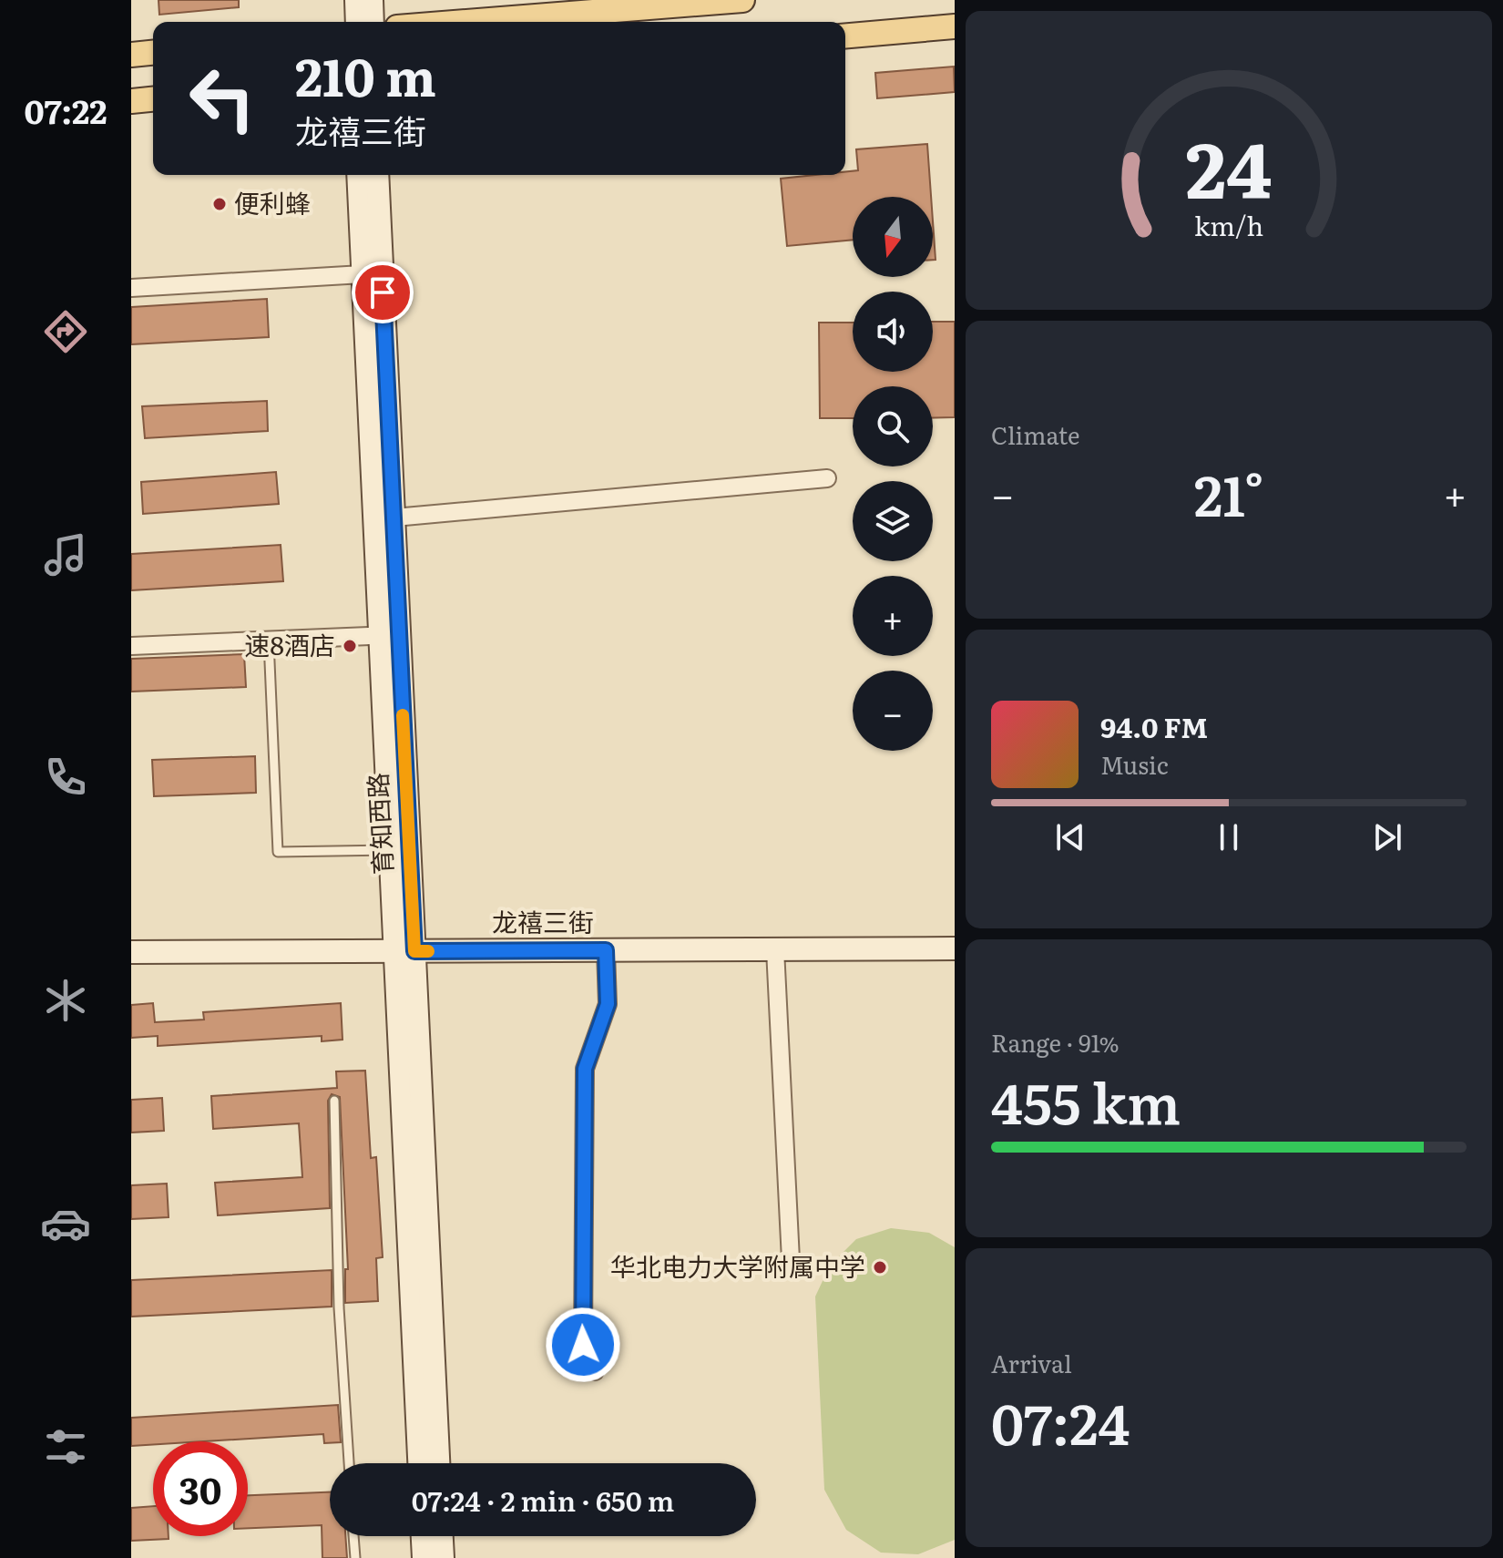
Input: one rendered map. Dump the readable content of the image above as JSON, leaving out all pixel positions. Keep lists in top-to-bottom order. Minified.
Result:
{"streets":{"street":["育知西路","龙禧三街"]},"crossings":[["育知西路","龙禧三街"]],"places":["便利蜂","速8酒店","华北电力大学附属中学"],"north":"bottom","page":{"tabs":"07:22","turn":["210 m","龙禧三街"],"map_buttons":["+","−"],"tile":["Climate",["Range · 91%","455 km"],["Arrival","07:24"]],"heat":["−","21°","+"],"song":["94.0 FM","Music"],"limit":"30","trip":"07:24 · 2 min · 650 m","gauge":["24","km/h"]}}
